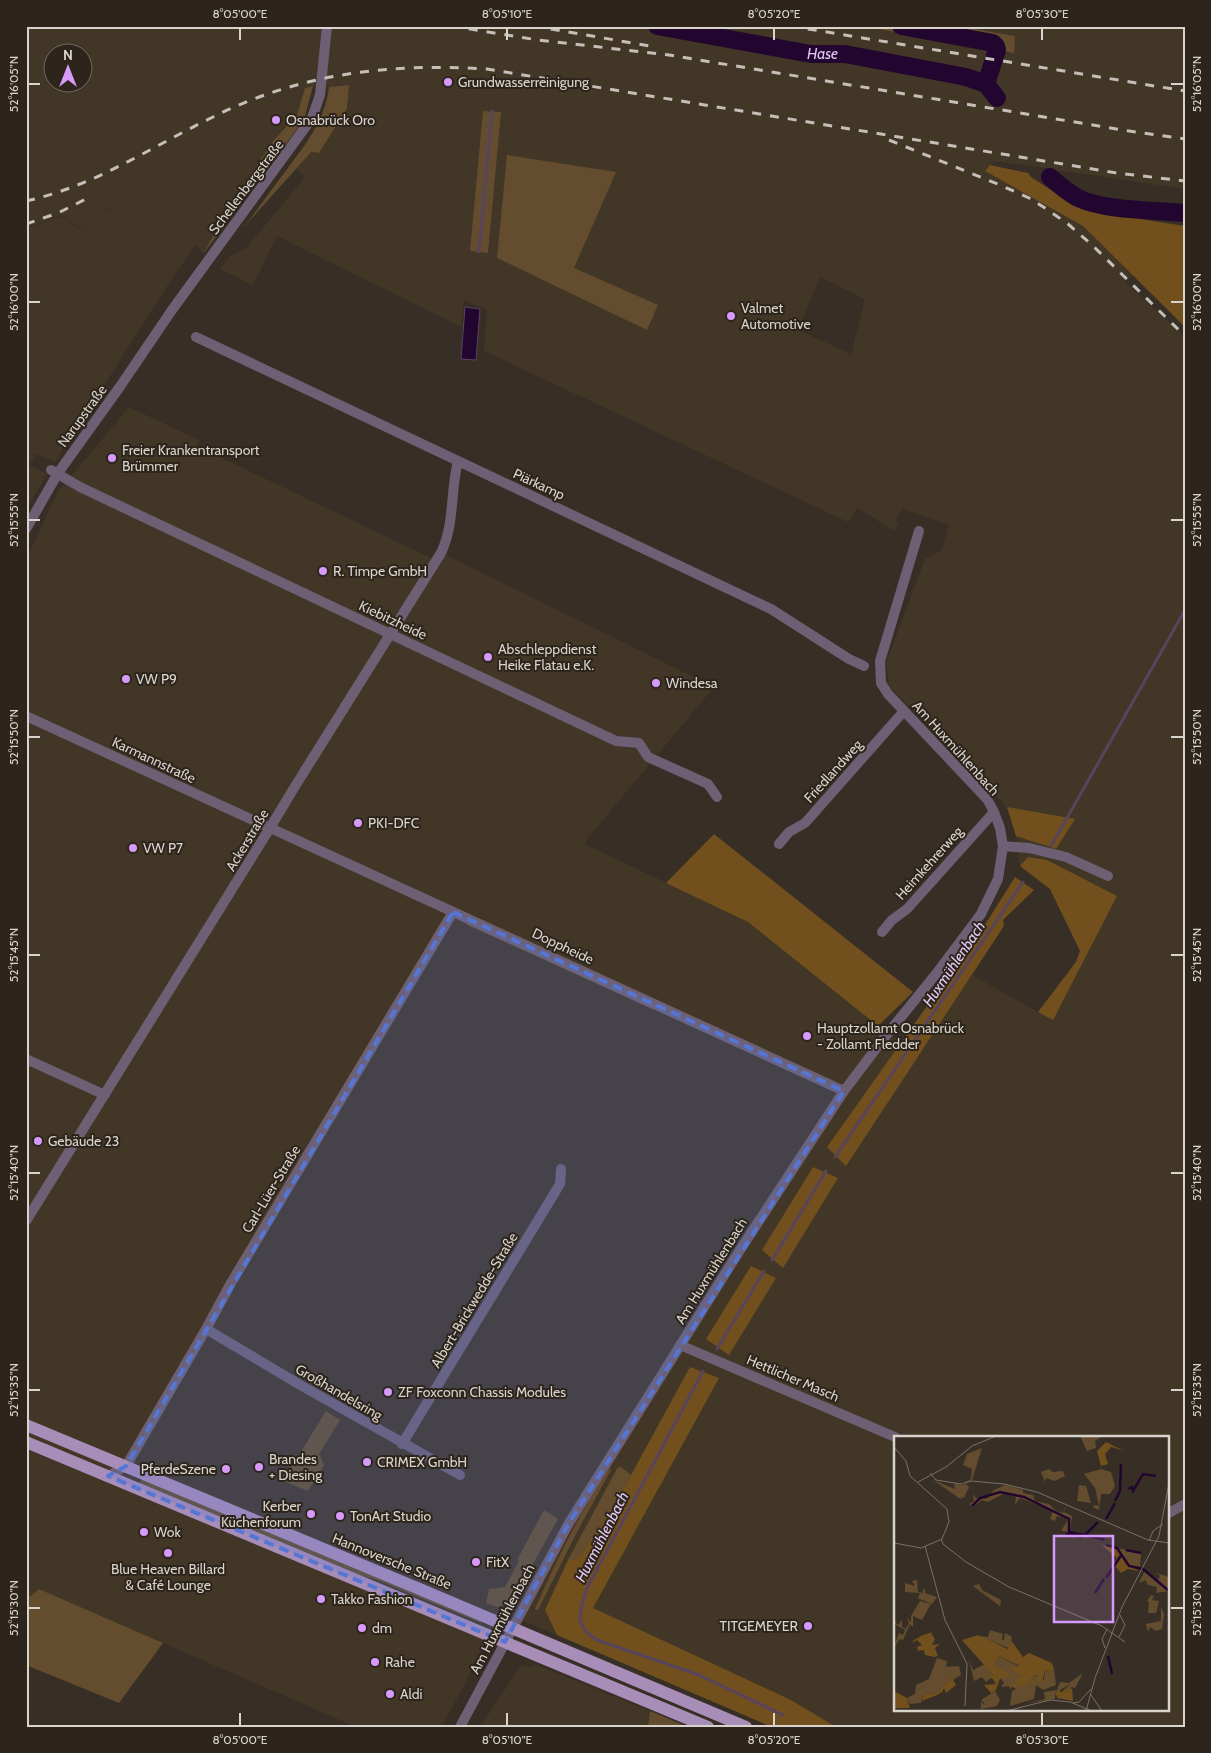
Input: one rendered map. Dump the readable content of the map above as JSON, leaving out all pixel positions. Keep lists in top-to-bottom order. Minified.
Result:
{"streets":{"main road":["Hannoversche Straße"],"street":["Schellenbergstraße","Narupstraße","Piärkamp","Kiebitzheide","Am Huxmühlenbach","Karmannstraße","Friedlandweg","Ackerstraße","Heimkehrerweg","Doppheide","Carl-Lüer-Straße","Albert-Brickwedde-Straße","Hettlicher Masch","Großhandelsring"]},"crossings":[["Schellenbergstraße","Narupstraße"],["Narupstraße","Kiebitzheide"],["Piärkamp","Ackerstraße"],["Kiebitzheide","Ackerstraße"],["Am Huxmühlenbach","Friedlandweg"],["Am Huxmühlenbach","Heimkehrerweg"],["Am Huxmühlenbach","Doppheide"],["Am Huxmühlenbach","Hettlicher Masch"],["Am Huxmühlenbach","Hannoversche Straße"],["Karmannstraße","Ackerstraße"],["Karmannstraße","Doppheide"],["Ackerstraße","Doppheide"],["Doppheide","Carl-Lüer-Straße"],["Carl-Lüer-Straße","Großhandelsring"],["Carl-Lüer-Straße","Hannoversche Straße"],["Albert-Brickwedde-Straße","Großhandelsring"]],"water":["Hase","Huxmühlenbach"],"places":["Grundwasserreinigung","Osnabrück Oro","Valmet Automotive","Freier Krankentransport Brümmer","R. Timpe GmbH","Abschleppdienst Heike Flatau e.K.","VW P9","Windesa","PKI-DFC","VW P7","Hauptzollamt Osnabrück - Zollamt Fledder","Gebäude 23","ZF Foxconn Chassis Modules","CRIMEX GmbH","Brandes + Diesing","PferdeSzene","Kerber Küchenforum","TonArt Studio","Wok","Blue Heaven Billard & Café Lounge","FitX","Takko Fashion","TITGEMEYER","dm","Rahe","Aldi"],"north":"top","coordinates":["8°05'00\"E","8°05'10\"E","8°05'20\"E","8°05'30\"E","52°16'05\"N","52°16'00\"N","52°15'55\"N","52°15'50\"N","52°15'45\"N","52°15'40\"N","52°15'35\"N","52°15'30\"N"]}
